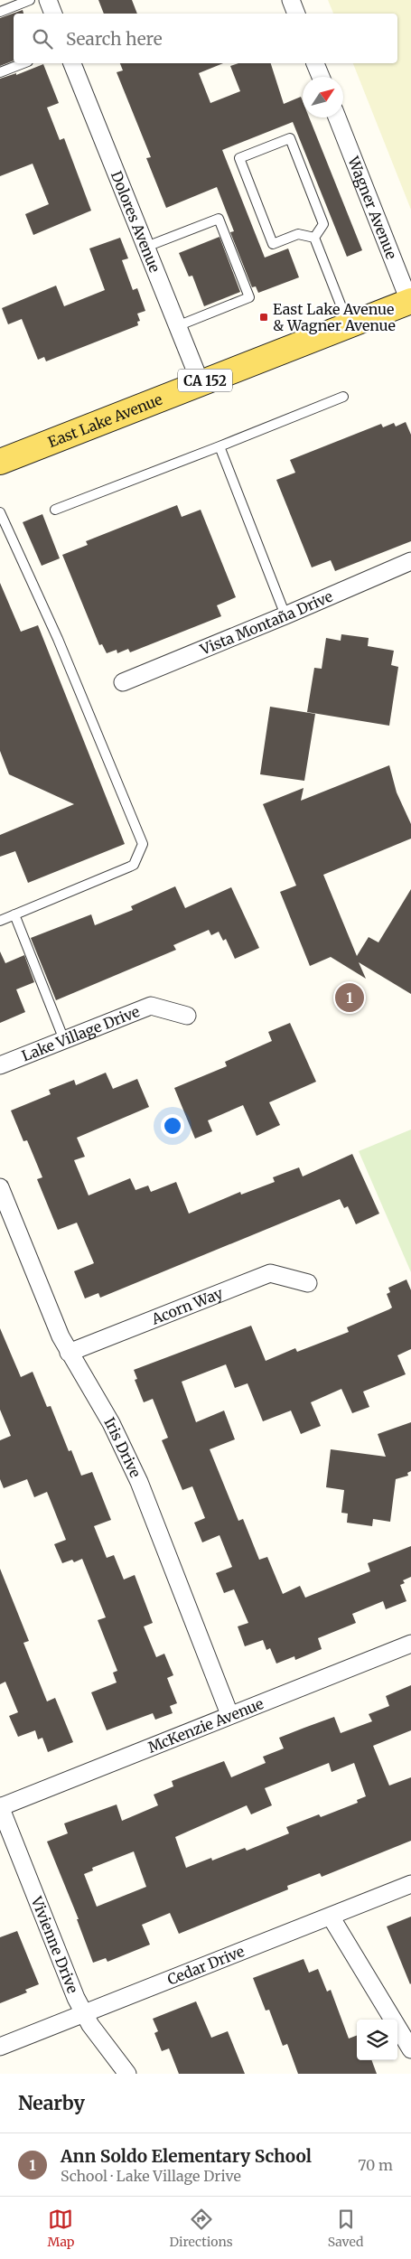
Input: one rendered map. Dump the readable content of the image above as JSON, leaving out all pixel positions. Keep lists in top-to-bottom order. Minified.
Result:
{"streets":{"main road":["CA 152","East Lake Avenue"],"street":["Wagner Avenue","Dolores Avenue","Vista Montaña Drive","Lake Village Drive","Acorn Way","Iris Drive","McKenzie Avenue","Vivienne Drive","Cedar Drive"]},"crossings":[["Wagner Avenue","East Lake Avenue"],["Dolores Avenue","East Lake Avenue"],["Acorn Way","Iris Drive"],["Iris Drive","McKenzie Avenue"],["McKenzie Avenue","Vivienne Drive"],["Vivienne Drive","Cedar Drive"]],"places":{"transit":["East Lake Avenue & Wagner Avenue"]},"north":"top right","page":{"search":"Search here","pins":"1","heading":"Nearby","list":[{"mark":"1","name":"Ann Soldo Elementary School","note":"School · Lake Village Drive","value":"70 m"}],"nav":["Map","Directions","Saved"]}}
